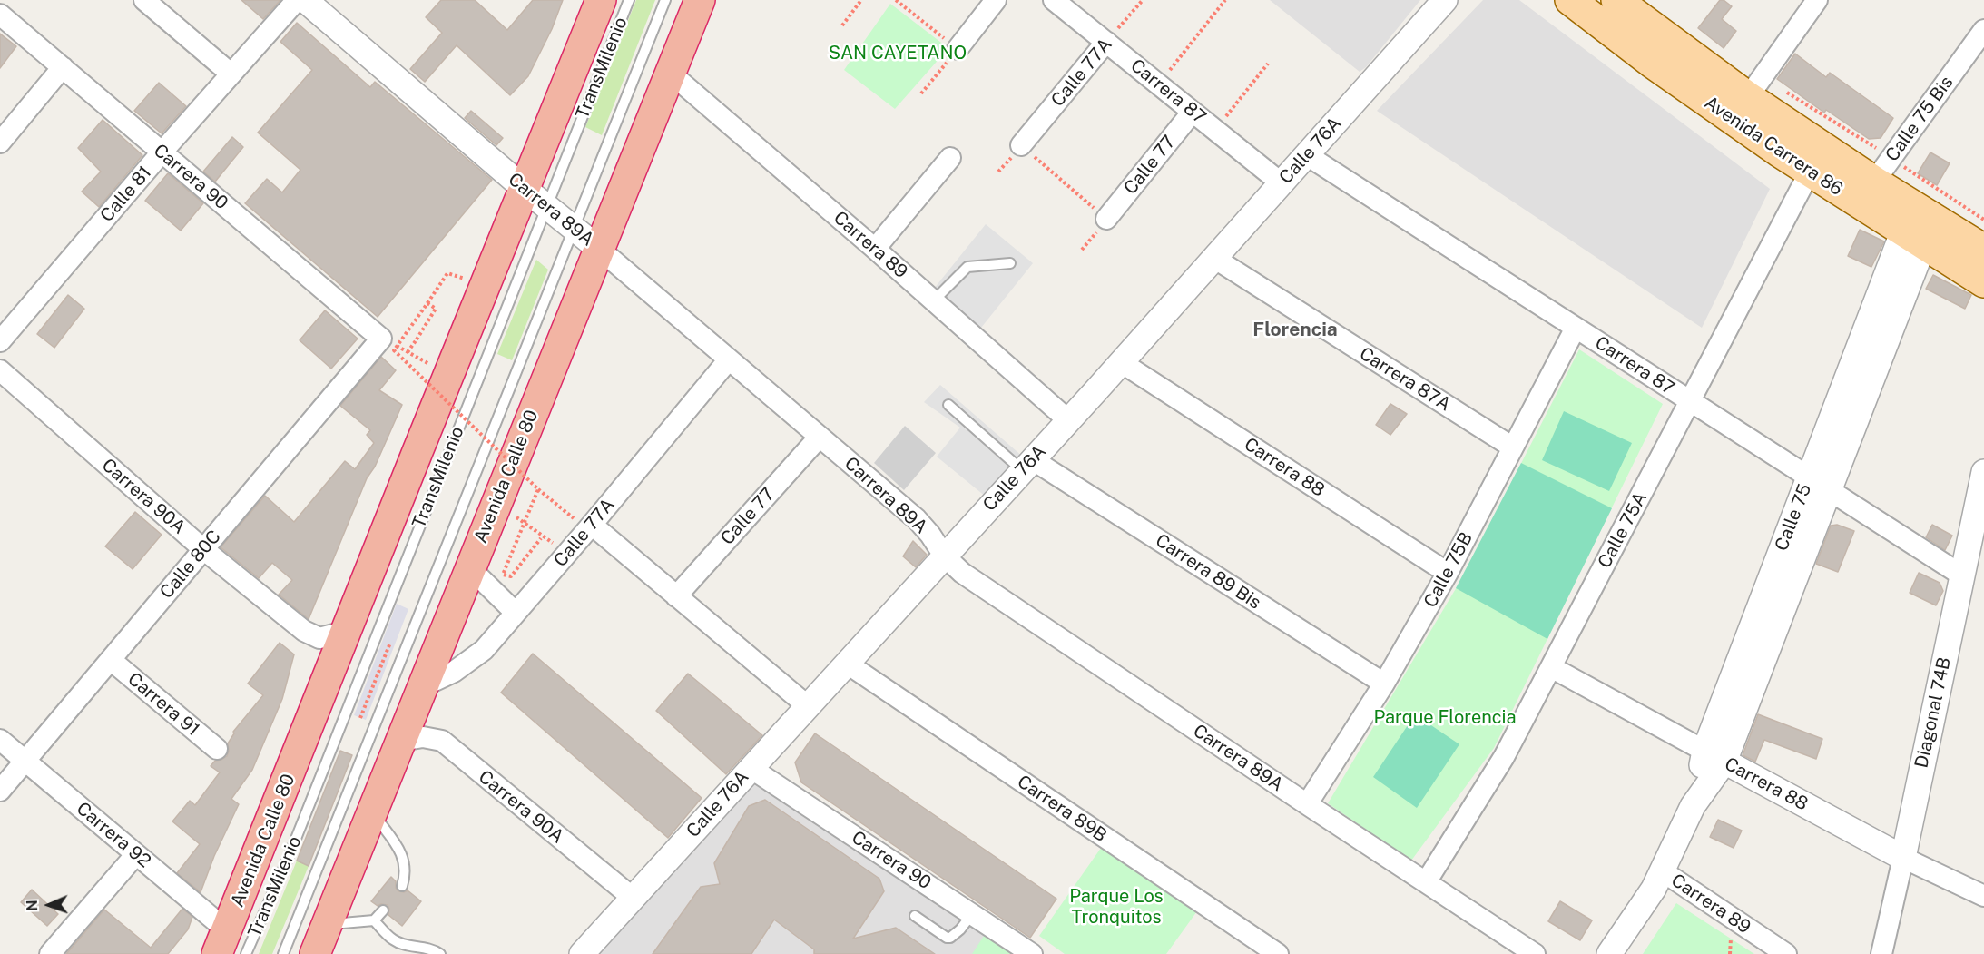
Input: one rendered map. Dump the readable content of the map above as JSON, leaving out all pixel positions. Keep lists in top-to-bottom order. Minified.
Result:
{"streets":{"highway":["Avenida Calle 80"],"main road":["Avenida Carrera 86"],"street":["Calle 77A","Carrera 87","Calle 75 Bis","Calle 76A","Calle 77","Carrera 90","Calle 81","Carrera 89A","Carrera 89","Carrera 87A","Carrera 88","Carrera 90A","Calle 75","Calle 75A","Calle 80C","Calle 75B","Carrera 89 Bis","Carrera 91","Diagonal 74B","Carrera 89B","Carrera 92"],"lane":["TransMilenio"]},"crossings":[["TransMilenio","Carrera 89A"],["TransMilenio","Avenida Calle 80"],["Calle 77A","Carrera 87"],["Calle 77A","Carrera 89A"],["Calle 77A","Avenida Calle 80"],["Carrera 87","Calle 76A"],["Carrera 87","Calle 77"],["Carrera 87","Calle 75"],["Carrera 87","Calle 75A"],["Carrera 87","Calle 75B"],["Carrera 87","Diagonal 74B"],["Calle 75 Bis","Avenida Carrera 86"],["Avenida Carrera 86","Calle 75"],["Avenida Carrera 86","Calle 75A"],["Calle 76A","Carrera 90"],["Calle 76A","Carrera 89A"],["Calle 76A","Carrera 89"],["Calle 76A","Carrera 87A"],["Calle 76A","Carrera 88"],["Calle 76A","Carrera 90A"],["Calle 76A","Carrera 89 Bis"],["Calle 76A","Carrera 89B"],["Calle 77","Carrera 89A"],["Carrera 90","Calle 81"],["Carrera 90","Calle 80C"],["Carrera 89A","Avenida Calle 80"],["Carrera 89A","Calle 75A"],["Carrera 89A","Calle 75B"],["Carrera 89","Avenida Calle 80"],["Carrera 89","Calle 75"],["Carrera 87A","Calle 75B"],["Carrera 88","Calle 75"],["Carrera 88","Calle 75A"],["Carrera 88","Calle 75B"],["Carrera 88","Diagonal 74B"],["Avenida Calle 80","Carrera 90A"],["Avenida Calle 80","Carrera 92"],["Carrera 90A","Calle 80C"],["Calle 80C","Carrera 91"],["Calle 80C","Carrera 92"],["Calle 75B","Carrera 89 Bis"]],"districts":["Florencia"],"parks":["SAN CAYETANO","Parque Florencia","Parque Los Tronquitos"],"north":"left"}
